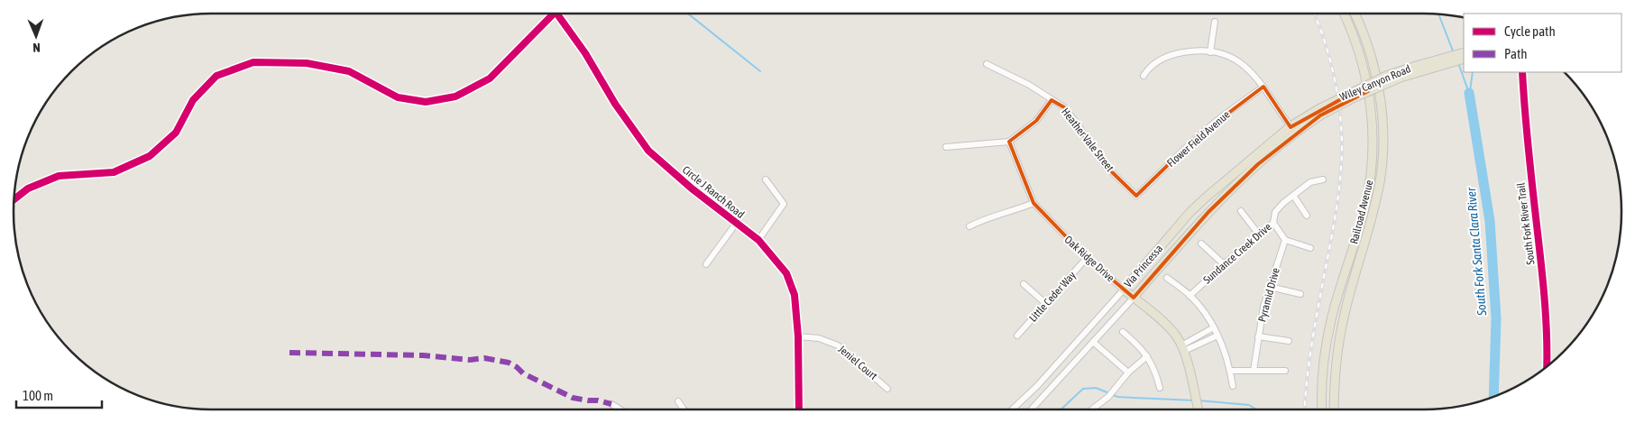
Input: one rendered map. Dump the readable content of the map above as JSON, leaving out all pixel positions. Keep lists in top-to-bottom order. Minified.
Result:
{"streets":{"main road":["Wiley Canyon Road","Railroad Avenue","Oak Ridge Drive","Via Princessa"],"street":["Flower Field Avenue","Heather Vale Street","Circle J Ranch Road","Sundance Creek Drive","Pyramid Drive","Little Ceder Way","Jeniel Court"],"cycle path":["South Fork River Trail"]},"crossings":[["Wiley Canyon Road","Via Princessa"],["Flower Field Avenue","Heather Vale Street"],["Circle J Ranch Road","Jeniel Court"],["Oak Ridge Drive","Via Princessa"],["Oak Ridge Drive","Little Ceder Way"]],"water":["South Fork Santa Clara River"],"legend":["Cycle path","Path"],"scale_bar":"100 m","north":"bottom"}
